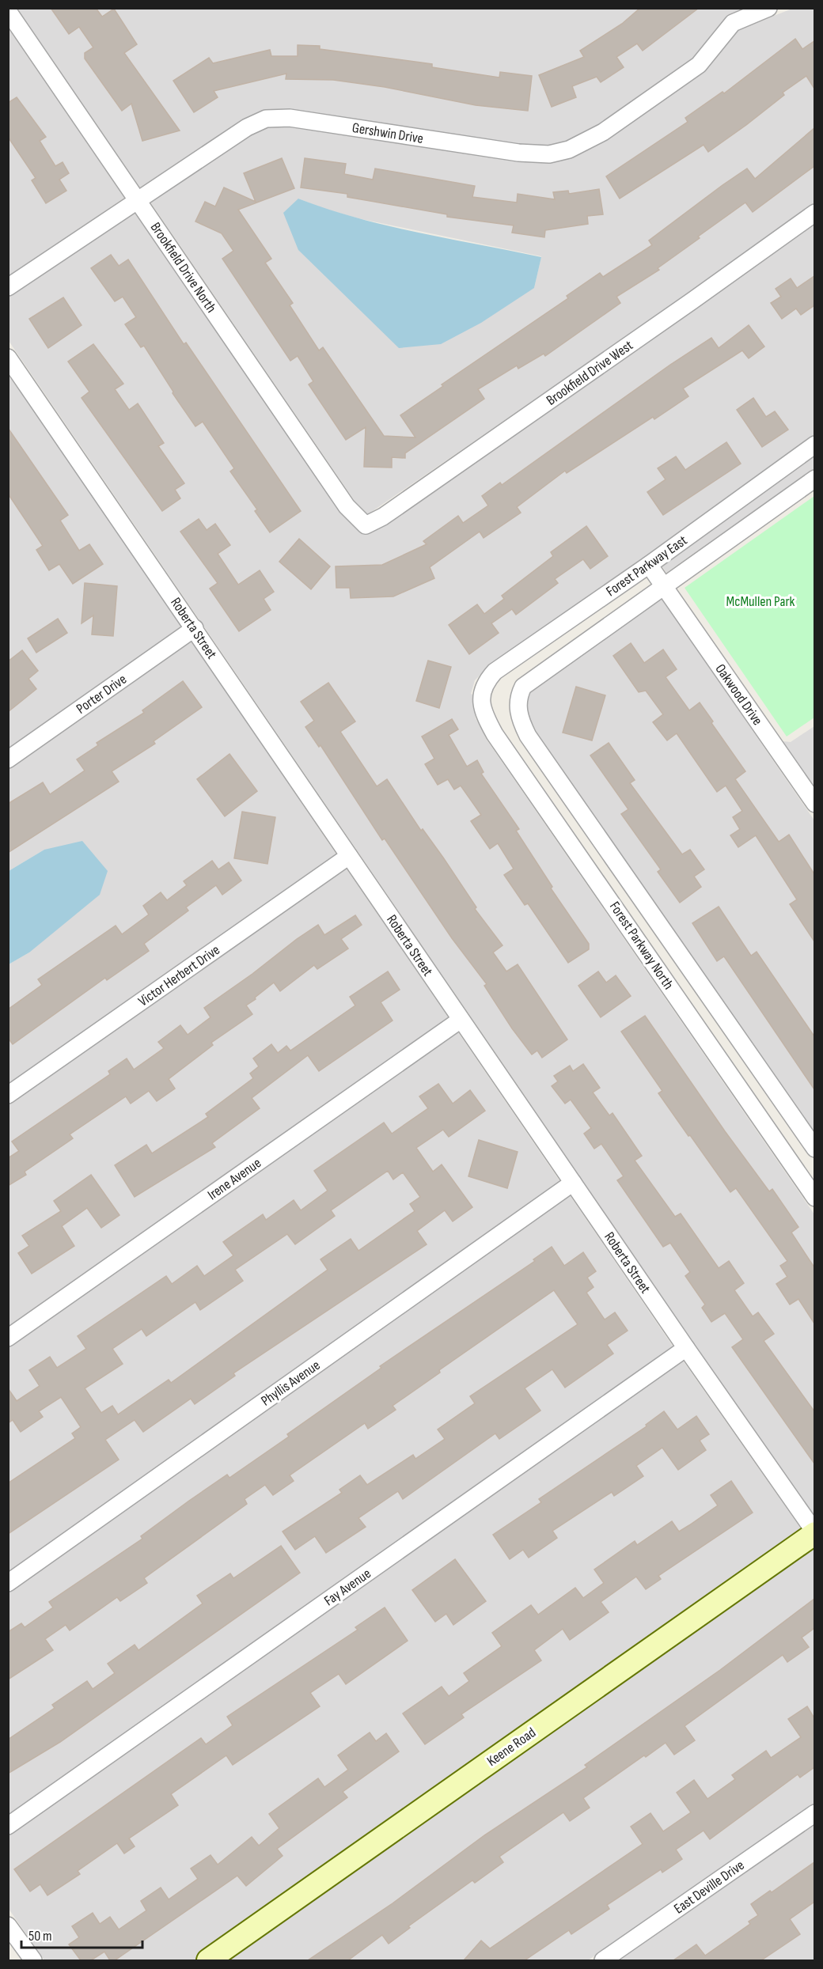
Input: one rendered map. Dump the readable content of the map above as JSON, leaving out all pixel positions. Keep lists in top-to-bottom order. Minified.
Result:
{"streets":{"main road":["Keene Road"],"street":["Gershwin Drive","Brookfield Drive North","Brookfield Drive West","Forest Parkway East","Roberta Street","Porter Drive","Oakwood Drive","Forest Parkway North","Victor Herbert Drive","Irene Avenue","Phyllis Avenue","Fay Avenue","East Deville Drive"]},"crossings":[["Gershwin Drive","Brookfield Drive North"],["Brookfield Drive North","Brookfield Drive West"],["Forest Parkway East","Oakwood Drive"],["Forest Parkway East","Forest Parkway North"],["Roberta Street","Porter Drive"],["Roberta Street","Victor Herbert Drive"],["Roberta Street","Irene Avenue"],["Roberta Street","Phyllis Avenue"],["Roberta Street","Fay Avenue"],["Roberta Street","Keene Road"]],"parks":["McMullen Park"],"scale_bar":"50 m"}
